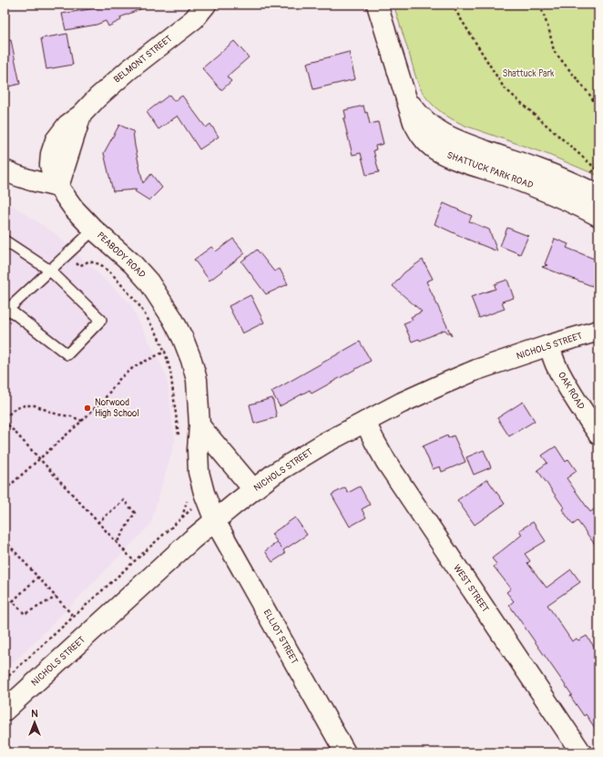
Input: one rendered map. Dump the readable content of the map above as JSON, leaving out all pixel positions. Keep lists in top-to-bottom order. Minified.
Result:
{"streets":{"street":["BELMONT STREET","SHATTUCK PARK ROAD","PEABODY ROAD","NICHOLS STREET","OAK ROAD","WEST STREET","ELLIOT STREET"]},"crossings":[["BELMONT STREET","PEABODY ROAD"],["PEABODY ROAD","NICHOLS STREET"],["PEABODY ROAD","ELLIOT STREET"],["NICHOLS STREET","OAK ROAD"],["NICHOLS STREET","WEST STREET"],["NICHOLS STREET","ELLIOT STREET"]],"parks":["Shattuck Park"],"places":["Norwood High School"],"north":"top"}
